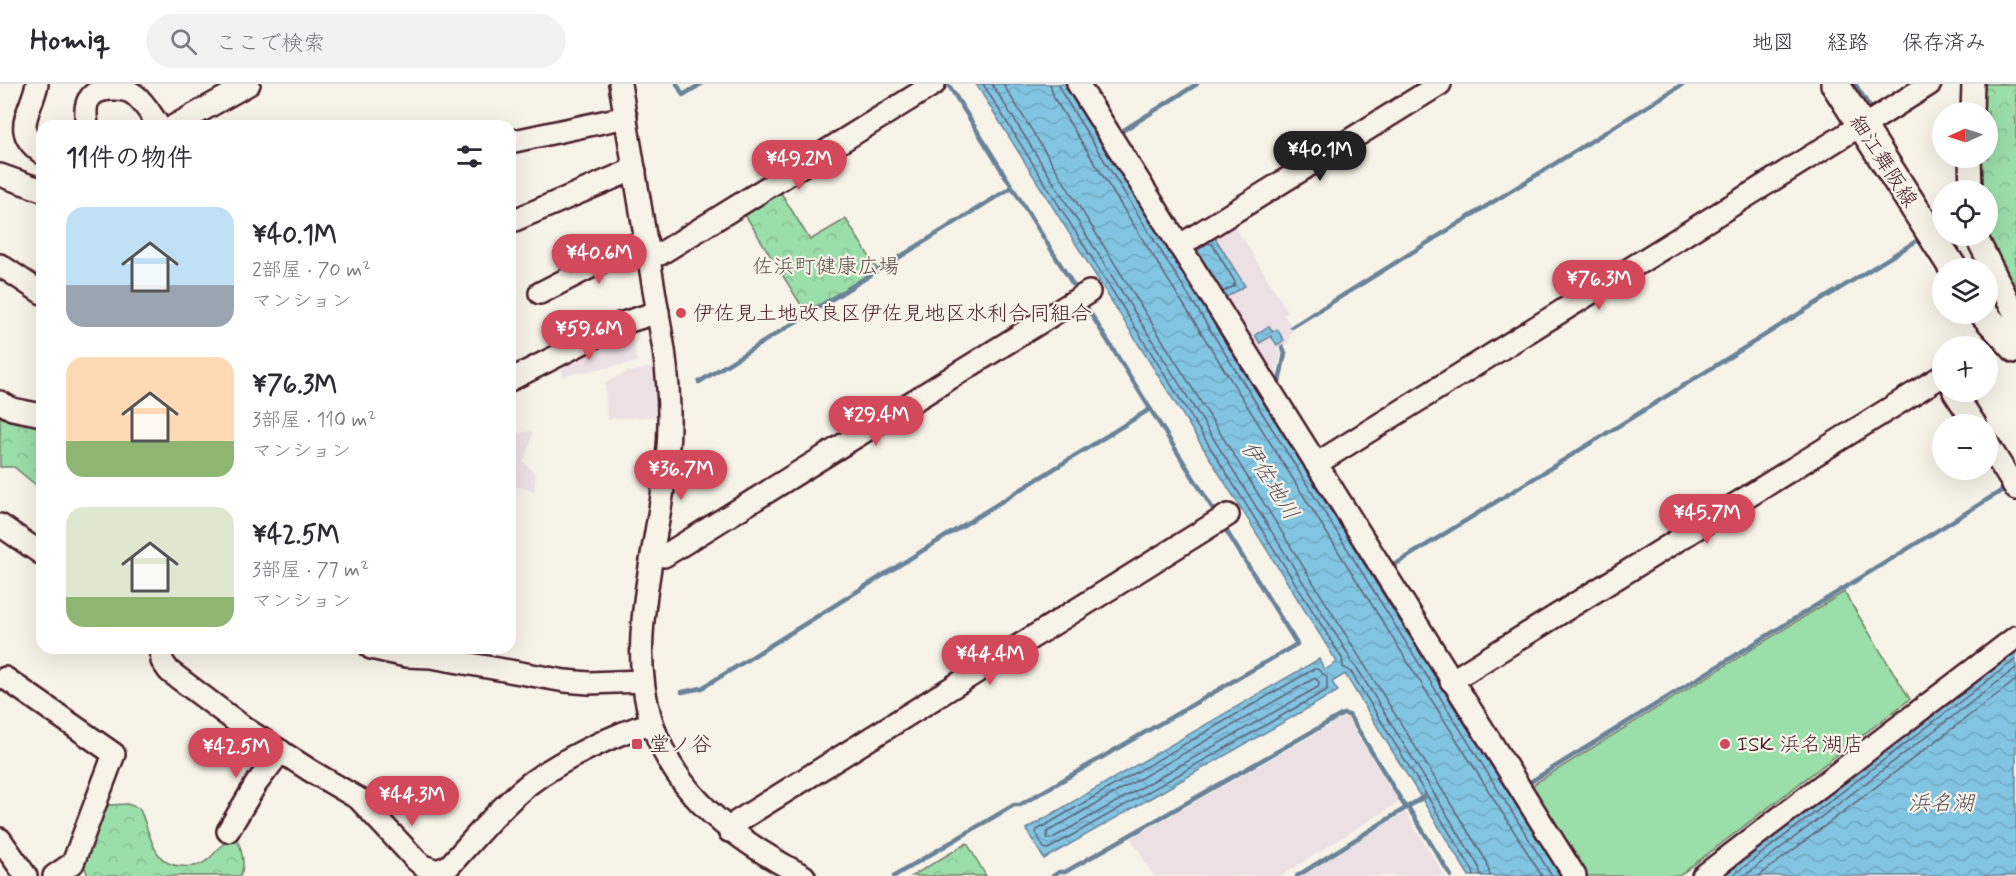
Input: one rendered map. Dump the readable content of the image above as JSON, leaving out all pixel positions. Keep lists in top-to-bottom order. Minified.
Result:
{"streets":{"main road":["細江舞阪線"]},"water":["伊佐地川","浜名湖"],"parks":["佐浜町健康広場"],"places":{"other":["伊佐見土地改良区伊佐見地区水利合同組合","ISK 浜名湖店"],"transit":["堂ノ谷"]},"north":"left","page":{"header":"Homiq","search":"ここで検索","nav":["地図","経路","保存済み"],"map_buttons":["+","−"],"heading":"11件の物件","price":["¥40.1M","¥49.2M","¥40.6M","¥76.3M","¥59.6M","¥29.4M","¥36.7M","¥45.7M","¥44.4M","¥42.5M","¥44.3M"],"list":[{"name":"¥40.1M","note":"2部屋 · 70 m² · マンション"},{"name":"¥76.3M","note":"3部屋 · 110 m² · マンション"},{"name":"¥42.5M","note":"3部屋 · 77 m² · マンション"}]}}
